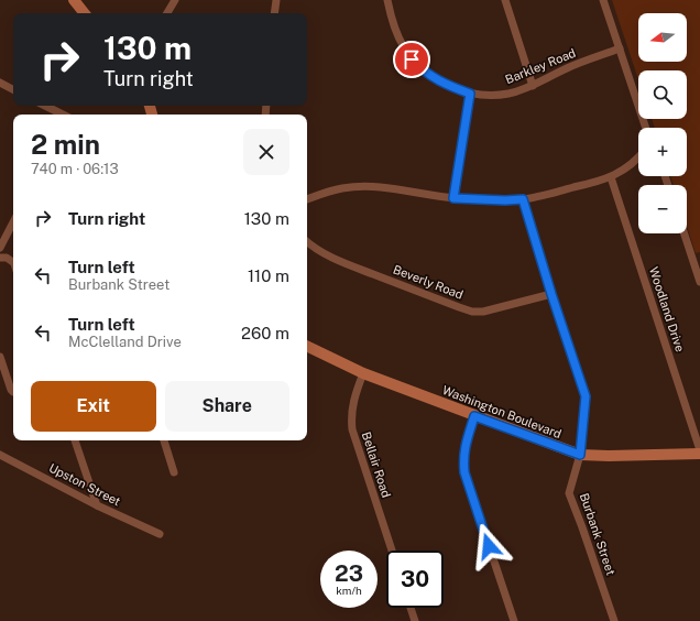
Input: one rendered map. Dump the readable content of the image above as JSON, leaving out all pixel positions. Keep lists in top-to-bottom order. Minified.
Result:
{"streets":{"street":["Barkley Road","Beverly Road","Woodland Drive","Washington Boulevard","Bellair Road","Upston Street","Burbank Street"]},"crossings":[["Beverly Road","Burbank Street"],["Washington Boulevard","Bellair Road"],["Washington Boulevard","Burbank Street"]],"north":"left","page":{"map_buttons":["+","−"],"turn":["130 m","Turn right"],"heading":["2 min","740 m · 06:13"],"list":[{"name":"Turn right","value":"130 m"},{"name":"Turn left","note":"Burbank Street","value":"110 m"},{"name":"Turn left","note":"McClelland Drive","value":"260 m"}],"buttons":["Exit","Share"],"speed":"23 km/h","limit":"30"}}
